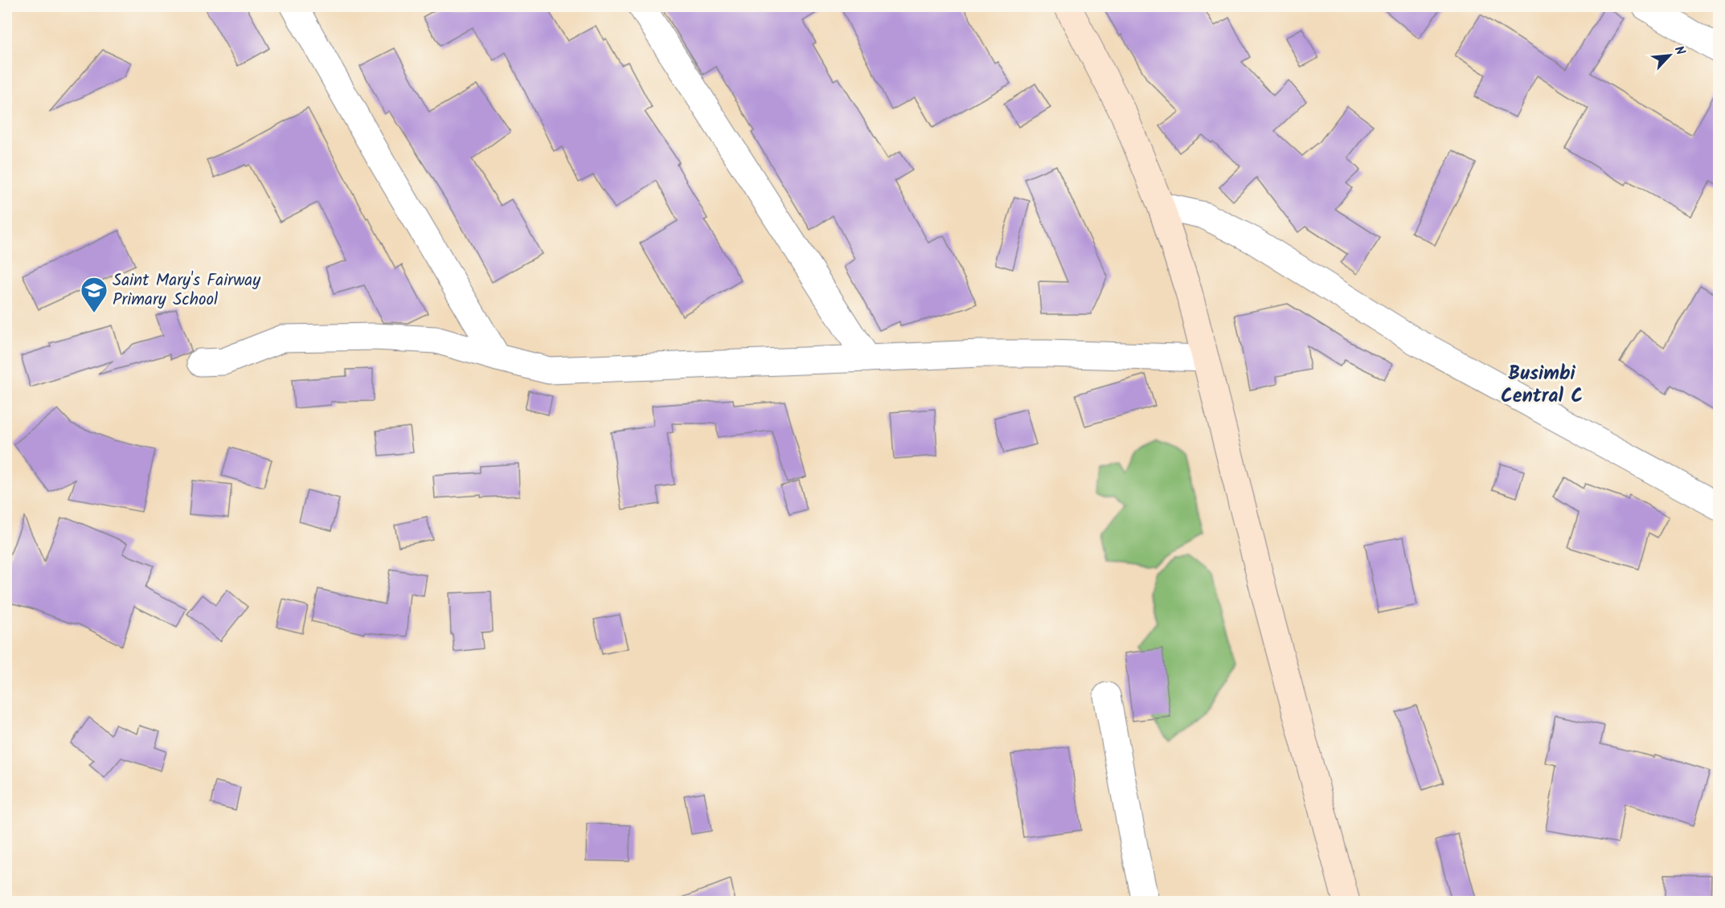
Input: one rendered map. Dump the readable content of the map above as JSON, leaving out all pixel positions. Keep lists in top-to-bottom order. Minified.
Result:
{"districts":["Busimbi Central C"],"places":{"school or university":["Saint Mary's Fairway Primary School"]},"north":"top right"}
